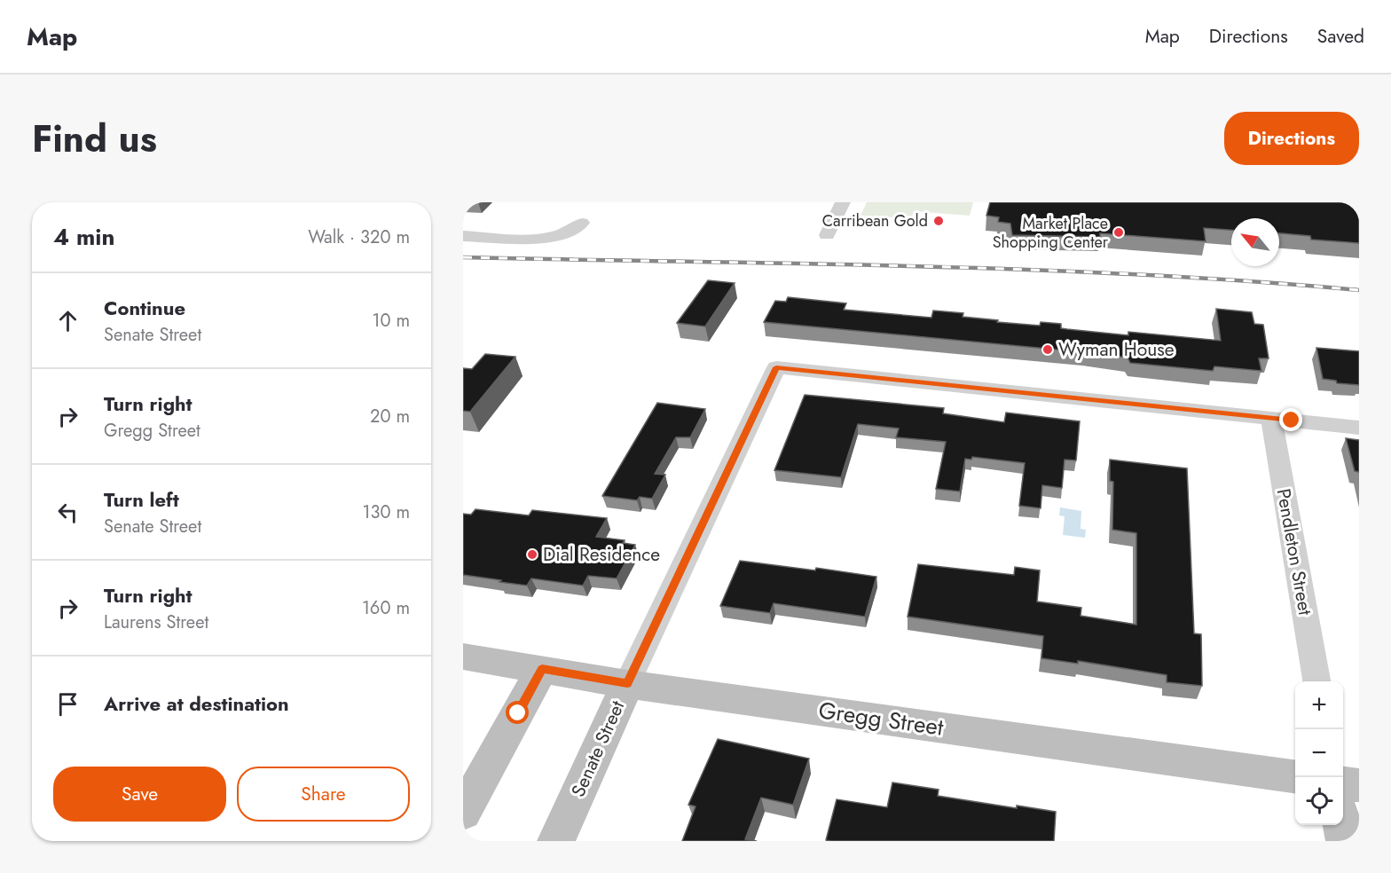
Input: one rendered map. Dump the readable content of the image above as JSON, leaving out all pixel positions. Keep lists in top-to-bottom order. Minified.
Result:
{"streets":{"street":["Pendleton Street","Gregg Street","Senate Street"]},"crossings":[["Pendleton Street","Senate Street"],["Gregg Street","Senate Street"]],"places":["Carribean Gold","Market Place Shopping Center","Wyman House","Dial Residence"],"north":"top left","page":{"header":"Map","nav":["Map","Directions","Saved"],"title":"Find us","buttons":["Directions",["Save","Share"]],"heading":["4 min","Walk · 320 m"],"list":[["Continue","Senate Street","10 m"],["Turn right","Gregg Street","20 m"],["Turn left","Senate Street","130 m"],["Turn right","Laurens Street","160 m"],"Arrive at destination"],"map_buttons":["+","−"]}}
